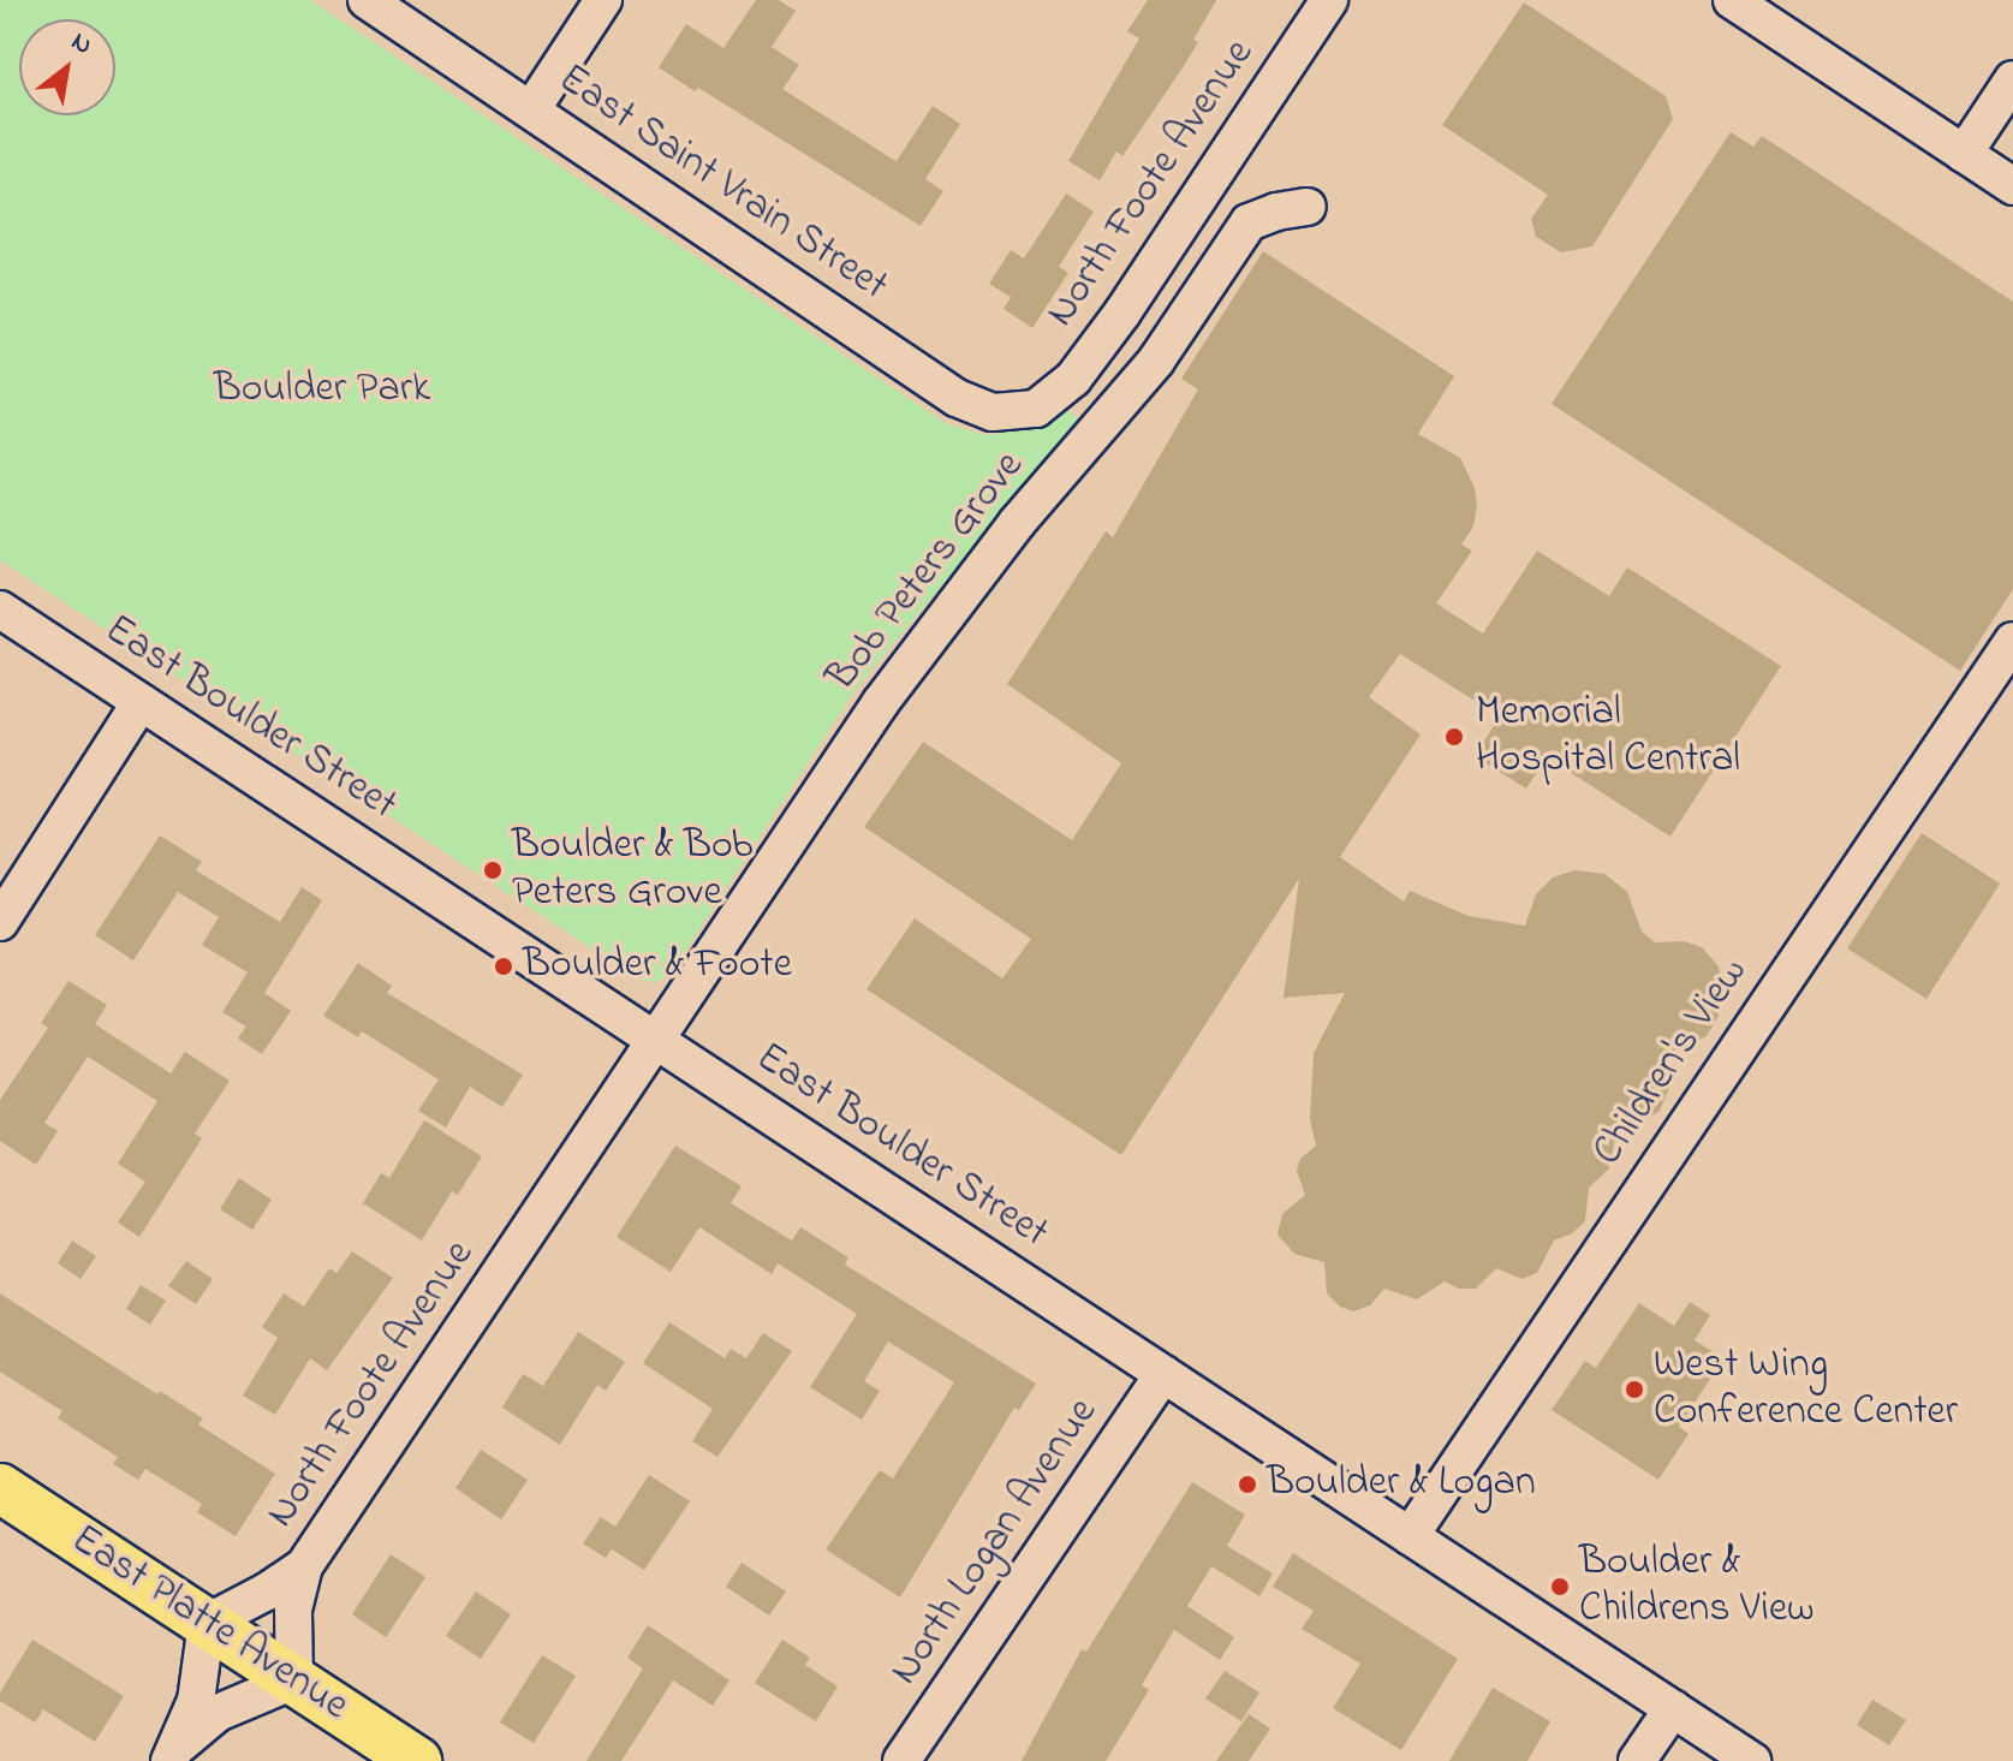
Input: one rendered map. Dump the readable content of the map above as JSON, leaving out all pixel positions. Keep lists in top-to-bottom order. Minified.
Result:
{"streets":{"main road":["East Platte Avenue"],"street":["East Saint Vrain Street","North Foote Avenue","Bob Peters Grove","East Boulder Street","Children's View","North Logan Avenue"]},"crossings":[["East Saint Vrain Street","North Foote Avenue"],["North Foote Avenue","Bob Peters Grove"],["North Foote Avenue","East Boulder Street"],["North Foote Avenue","East Platte Avenue"],["Bob Peters Grove","East Boulder Street"],["East Boulder Street","Children's View"],["East Boulder Street","North Logan Avenue"]],"parks":["Boulder Park"],"places":["Memorial Hospital Central","Boulder & Bob Peters Grove","Boulder & Foote","West Wing Conference Center","Boulder & Logan","Boulder & Childrens View"],"north":"top right"}
